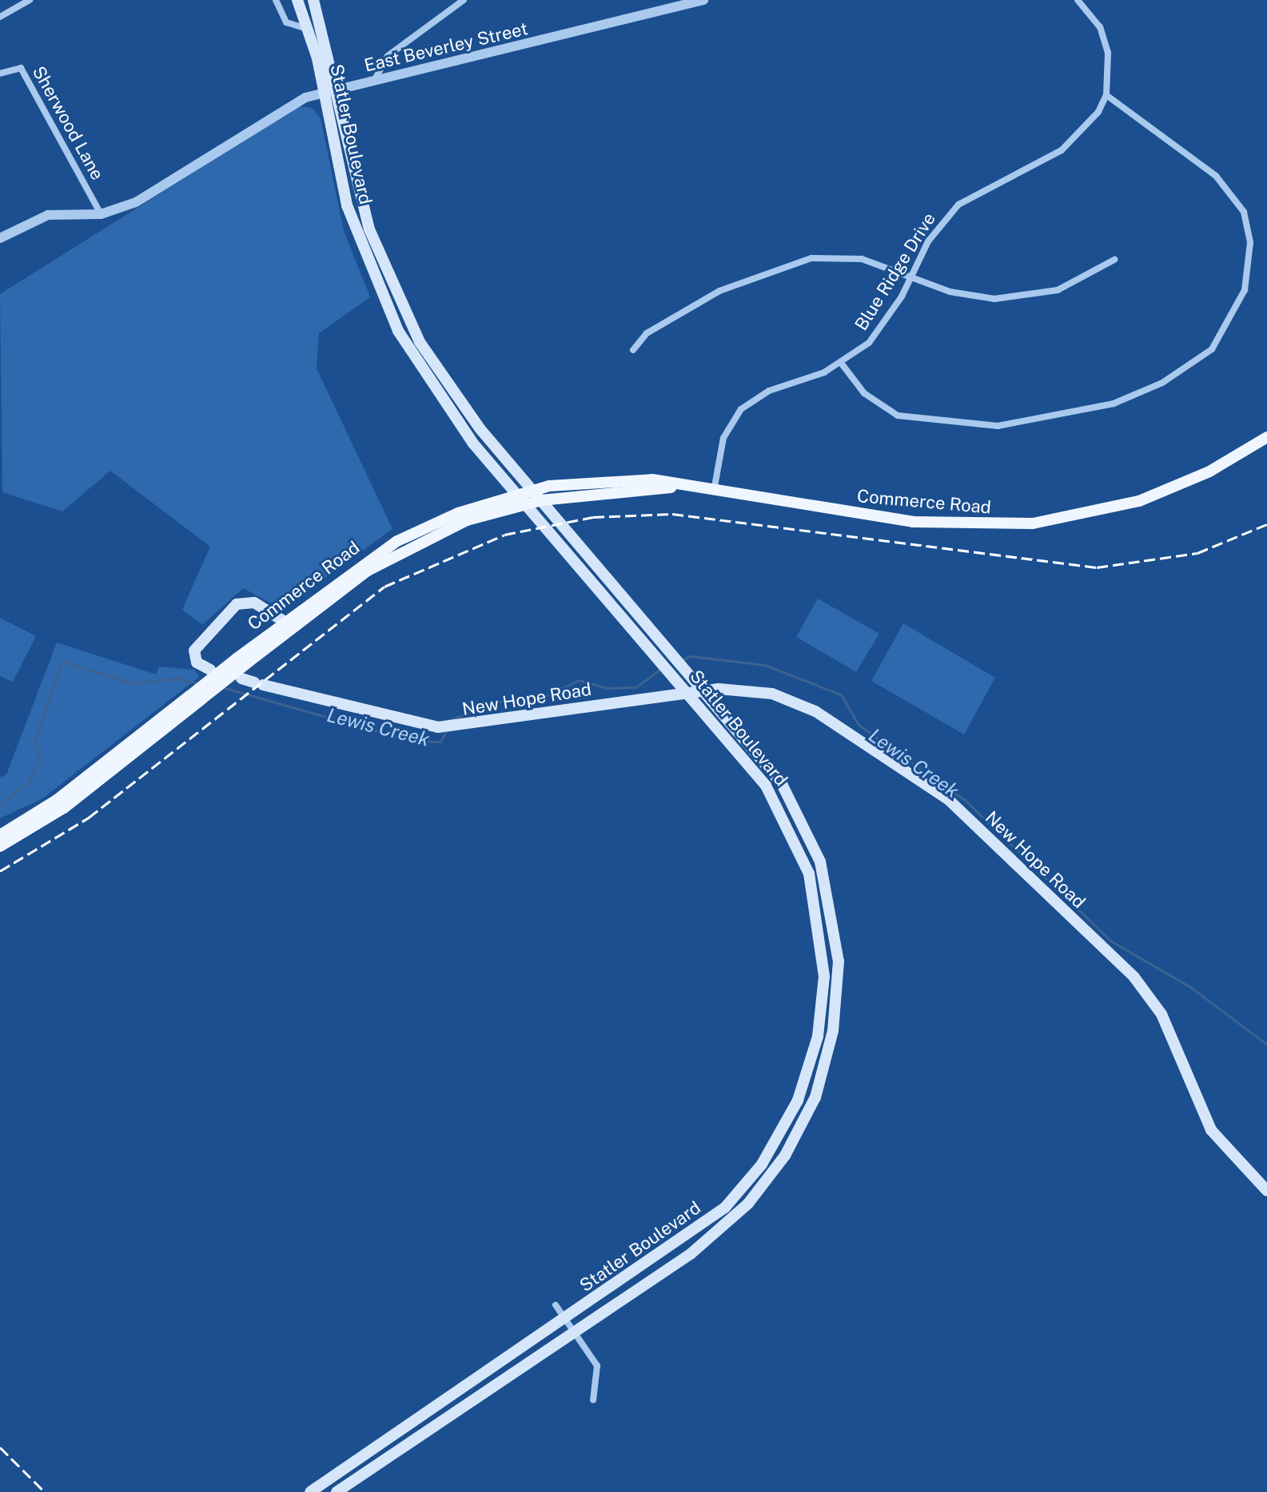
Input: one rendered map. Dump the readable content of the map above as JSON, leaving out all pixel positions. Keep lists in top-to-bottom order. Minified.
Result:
{"streets":{"main road":["Statler Boulevard","Commerce Road","New Hope Road"],"street":["East Beverley Street","Sherwood Lane","Blue Ridge Drive"]},"crossings":[["East Beverley Street","Sherwood Lane"],["East Beverley Street","Statler Boulevard"],["Statler Boulevard","Commerce Road"],["Statler Boulevard","New Hope Road"],["Blue Ridge Drive","Commerce Road"]],"water":["Lewis Creek"]}
